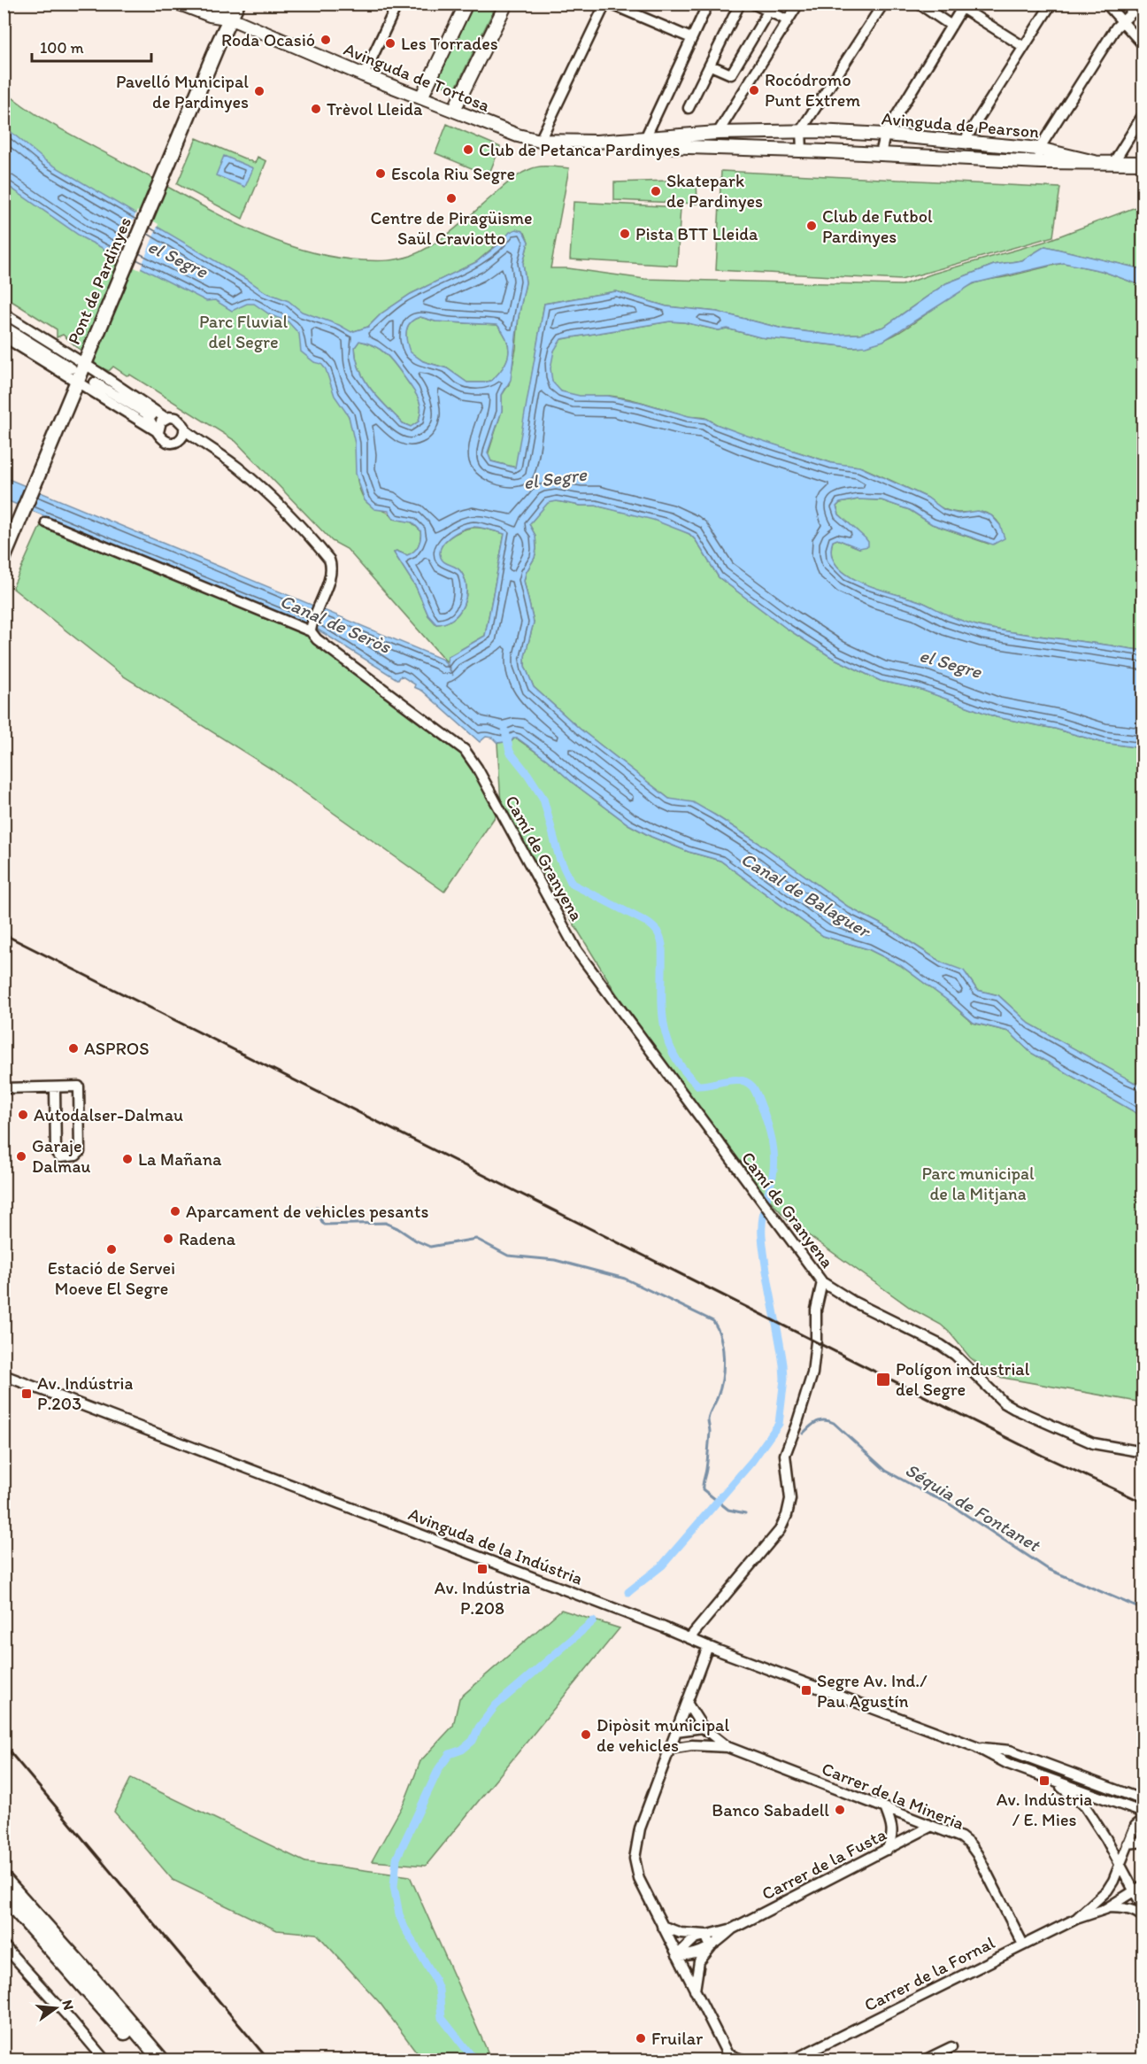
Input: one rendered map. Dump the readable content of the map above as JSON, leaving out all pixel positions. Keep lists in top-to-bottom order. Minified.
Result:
{"streets":{"main road":["Pont de Pardinyes"],"street":["Avinguda de Tortosa","Avinguda de Pearson","Camí de Granyena","Avinguda de la Indústria","Carrer de la Mineria","Carrer de la Fusta","Carrer de la Fornal"]},"crossings":[["Avinguda de Tortosa","Avinguda de Pearson"],["Avinguda de Tortosa","Pont de Pardinyes"],["Carrer de la Mineria","Carrer de la Fusta"],["Carrer de la Mineria","Carrer de la Fornal"]],"water":["el Segre","Canal de Seròs","Canal de Balaguer","Séquia de Fontanet"],"parks":["Parc Fluvial del Segre","Parc municipal de la Mitjana"],"places":{"other":["Roda Ocasió","Les Torrades","Rocódromo Punt Extrem","Pavelló Municipal de Pardinyes","Trèvol Lleida","Club de Petanca Pardinyes","Escola Riu Segre","Skatepark de Pardinyes","Centre de Piragüisme Saül Craviotto","Club de Futbol Pardinyes","Pista BTT Lleida","ASPROS","Autodalser-Dalmau","Garaje Dalmau","La Mañana","Aparcament de vehicles pesants","Radena","Estació de Servei Moeve El Segre","Dipòsit municipal de vehicles","Banco Sabadell","Fruilar"],"transit":["Polígon industrial del Segre","Av. Indústria P.203","Av. Indústria P.208","Segre Av. Ind./ Pau Agustín","Av. Indústria / E. Mies"]},"scale_bar":"100 m","north":"right"}
